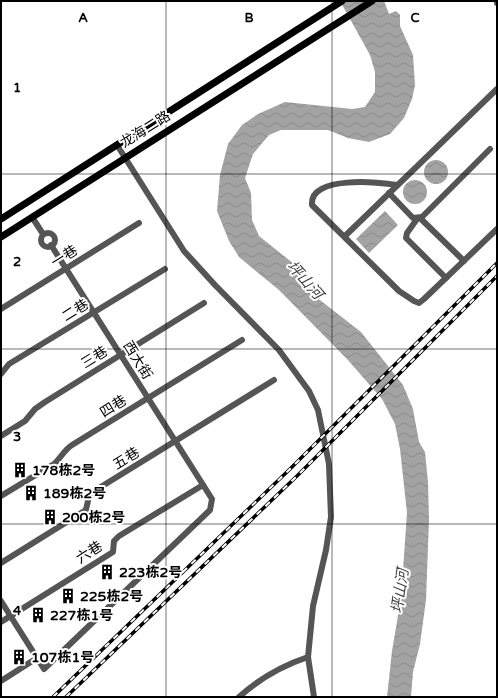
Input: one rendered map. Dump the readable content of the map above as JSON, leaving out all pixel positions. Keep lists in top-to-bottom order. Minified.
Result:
{"streets":{"main road":["龙海二路"],"street":["一巷","二巷","三巷","西大街","四巷","五巷","六巷"]},"crossings":[["一巷","西大街"],["二巷","西大街"],["三巷","西大街"],["西大街","四巷"],["西大街","五巷"],["西大街","六巷"]],"water":["坪山河"],"places":{"building":["178栋2号","189栋2号","200栋2号","223栋2号","225栋2号","227栋1号","107栋1号"]},"grid":{"columns":["A","B","C"],"rows":["1","2","3","4"]}}
